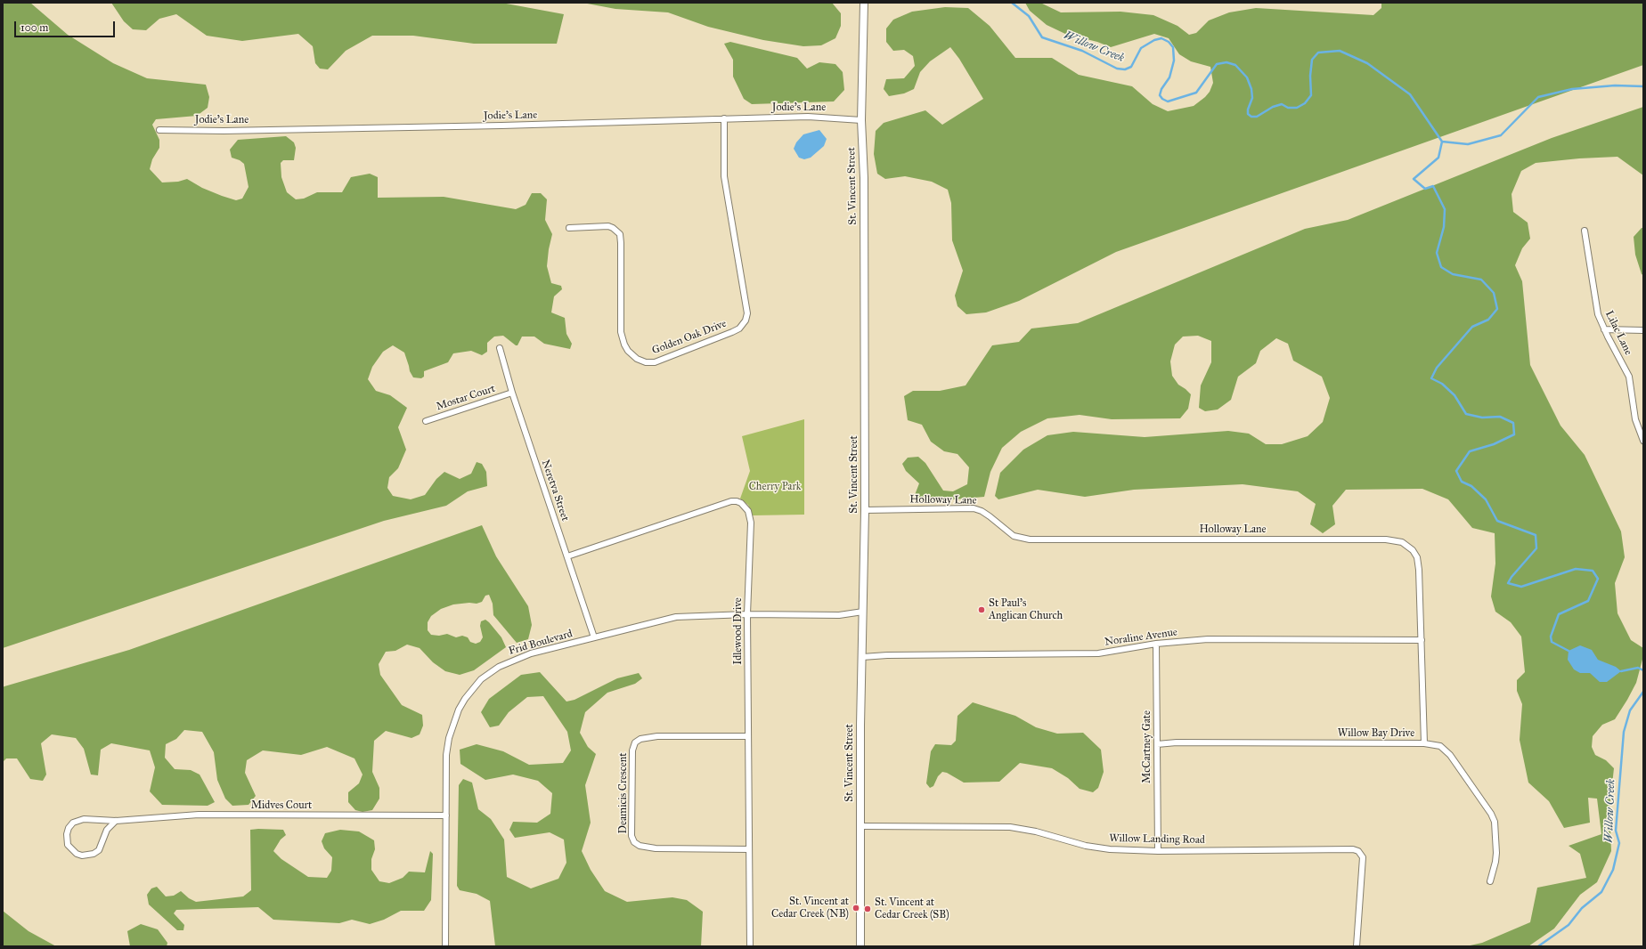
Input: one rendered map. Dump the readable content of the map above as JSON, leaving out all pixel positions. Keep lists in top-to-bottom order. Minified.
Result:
{"streets":{"street":["Jodie's Lane","St. Vincent Street","Lilac Lane","Golden Oak Drive","Mostar Court","Neretva Street","Holloway Lane","Idlewood Drive","Noraline Avenue","Frid Boulevard","Willow Bay Drive","McCartney Gate","Deamicis Crescent","Midves Court","Willow Landing Road"]},"crossings":[["Jodie's Lane","St. Vincent Street"],["Jodie's Lane","Golden Oak Drive"],["St. Vincent Street","Holloway Lane"],["St. Vincent Street","Noraline Avenue"],["St. Vincent Street","Frid Boulevard"],["St. Vincent Street","Willow Landing Road"],["Mostar Court","Neretva Street"],["Neretva Street","Idlewood Drive"],["Neretva Street","Frid Boulevard"],["Holloway Lane","Noraline Avenue"],["Holloway Lane","Willow Bay Drive"],["Idlewood Drive","Frid Boulevard"],["Idlewood Drive","Deamicis Crescent"],["Noraline Avenue","McCartney Gate"],["Frid Boulevard","Midves Court"],["Willow Bay Drive","McCartney Gate"],["McCartney Gate","Willow Landing Road"]],"water":["Willow Creek"],"parks":["Cherry Park"],"places":["St Paul’s Anglican Church","St. Vincent at Cedar Creek (NB)","St. Vincent at Cedar Creek (SB)"],"scale_bar":"100 m"}
